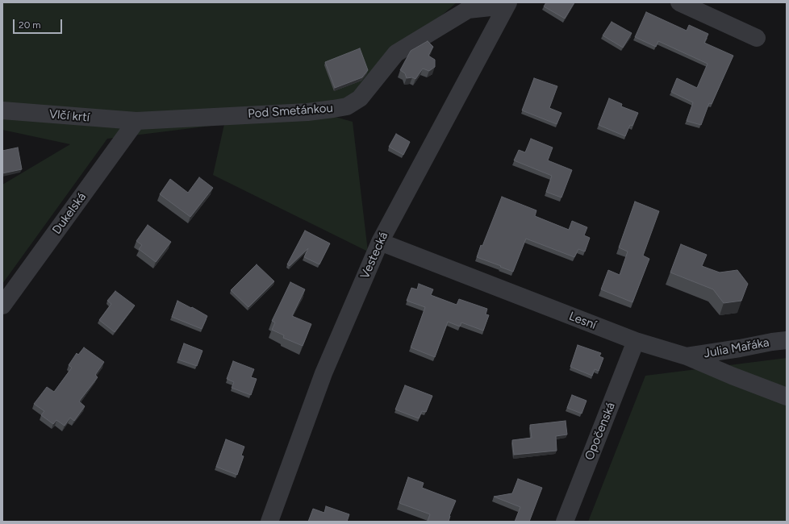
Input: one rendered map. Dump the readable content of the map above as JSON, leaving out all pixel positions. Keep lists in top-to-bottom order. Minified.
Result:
{"streets":{"street":["Pod Smetánkou","Vlčí krtí","Dukelská","Vestecká","Lesní","Julia Mařáka","Opočenská"]},"crossings":[["Pod Smetánkou","Vlčí krtí"],["Pod Smetánkou","Dukelská"],["Pod Smetánkou","Vestecká"],["Vlčí krtí","Dukelská"],["Vestecká","Lesní"],["Lesní","Julia Mařáka"],["Lesní","Opočenská"]],"scale_bar":"20 m"}
